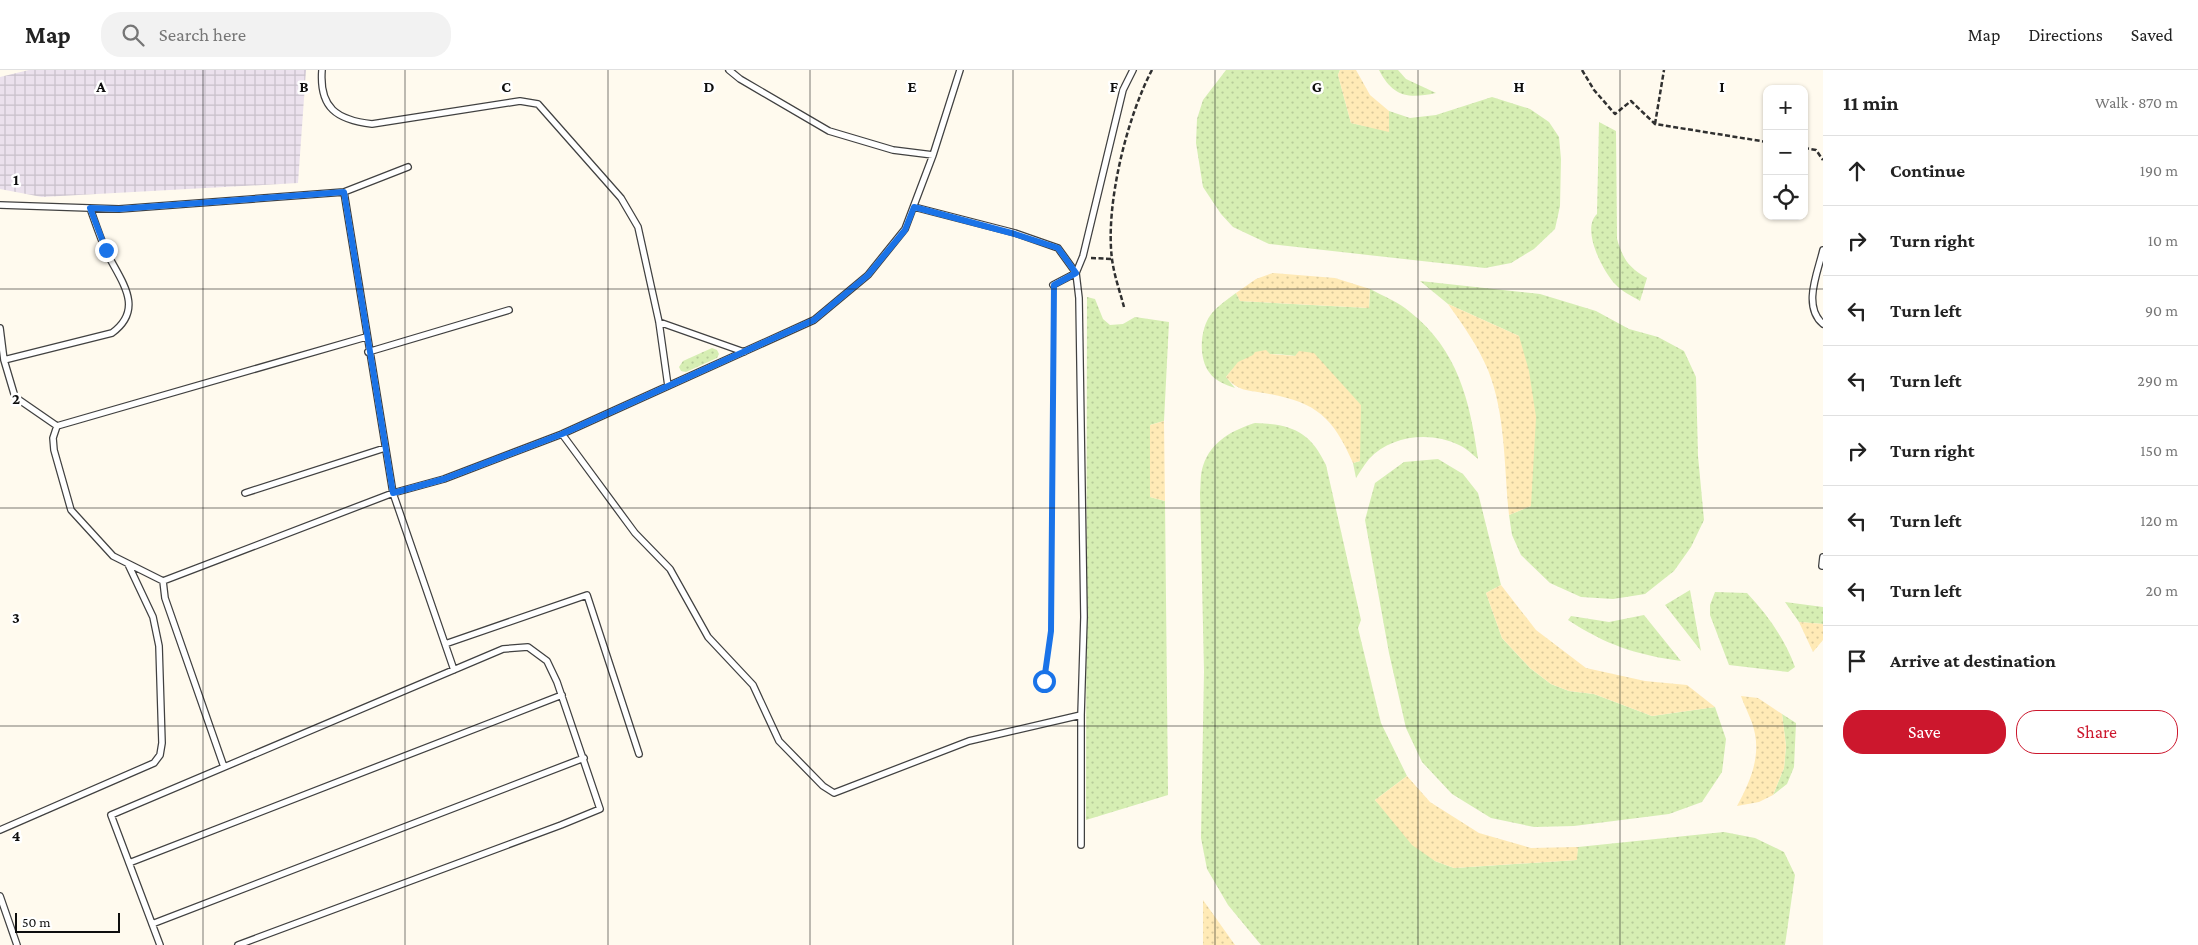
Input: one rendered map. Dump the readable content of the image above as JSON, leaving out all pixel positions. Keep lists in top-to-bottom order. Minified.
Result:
{"scale_bar":"50 m","page":{"header":"Map","search":"Search here","nav":["Map","Directions","Saved"],"heading":["11 min","Walk · 870 m"],"map_buttons":["+","−"],"list":[["Continue","190 m"],["Turn right","10 m"],["Turn left","90 m"],["Turn left","290 m"],["Turn right","150 m"],["Turn left","120 m"],["Turn left","20 m"],"Arrive at destination"],"buttons":["Save","Share"],"scale":"50 m"},"grid":{"columns":["A","B","C","D","E","F","G","H","I"],"rows":["1","2","3","4"]}}
